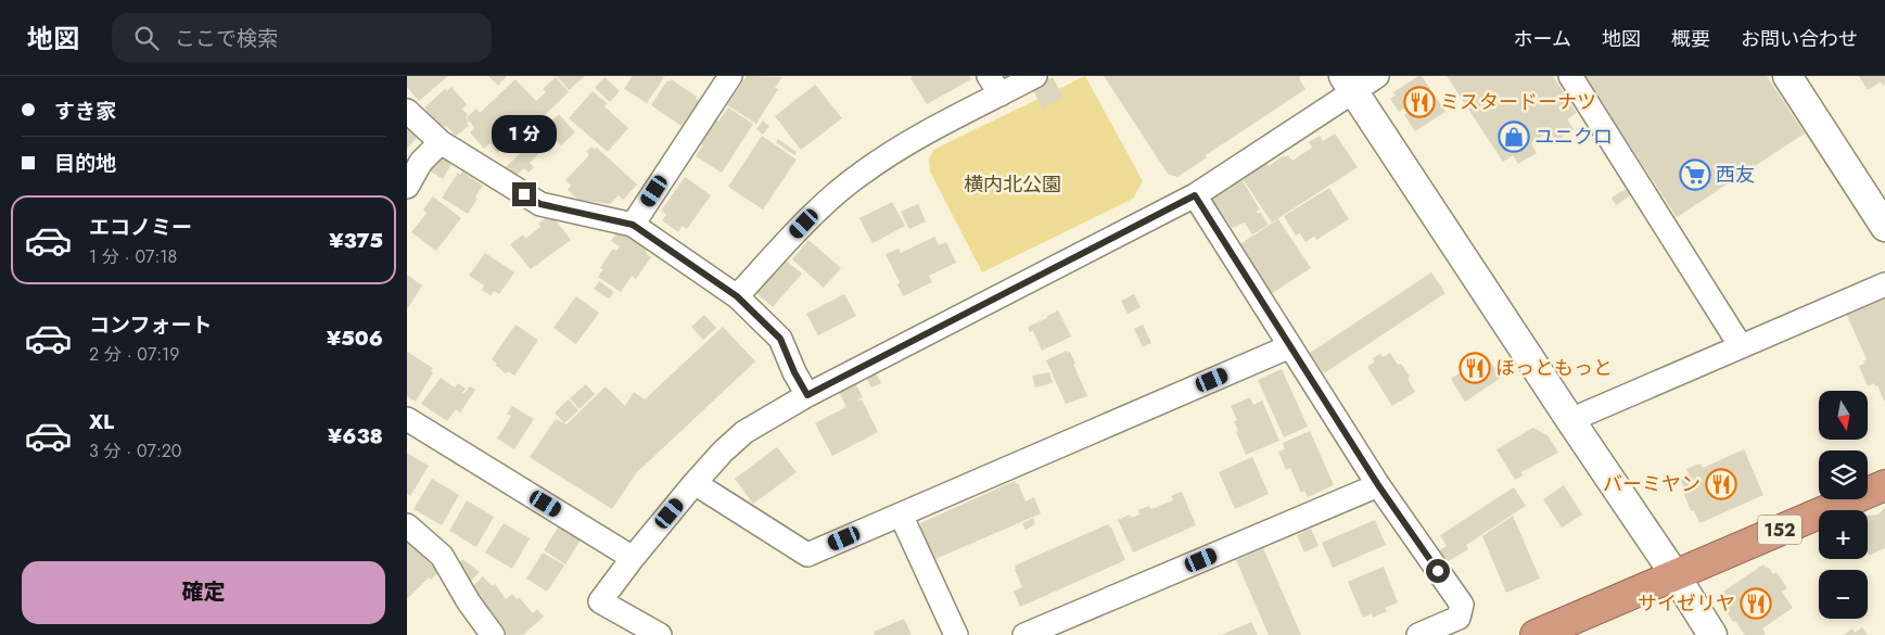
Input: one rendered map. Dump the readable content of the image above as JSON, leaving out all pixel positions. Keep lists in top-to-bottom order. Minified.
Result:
{"streets":{"highway":["152"]},"parks":["横内北公園"],"places":{"restaurant":["ミスタードーナツ","ほっともっと","バーミヤン","サイゼリヤ"],"shop":["ユニクロ"],"supermarket":["西友"]},"north":"bottom","page":{"header":"地図","search":"ここで検索","nav":["ホーム","地図","概要","お問い合わせ"],"banner":["すき家","目的地"],"bubble":"1 分","list":[{"name":"エコノミー","note":"1 分 · 07:18","value":"¥375"},{"name":"コンフォート","note":"2 分 · 07:19","value":"¥506"},{"name":"XL","note":"3 分 · 07:20","value":"¥638"}],"map_buttons":["+","−"],"buttons":"確定"}}
